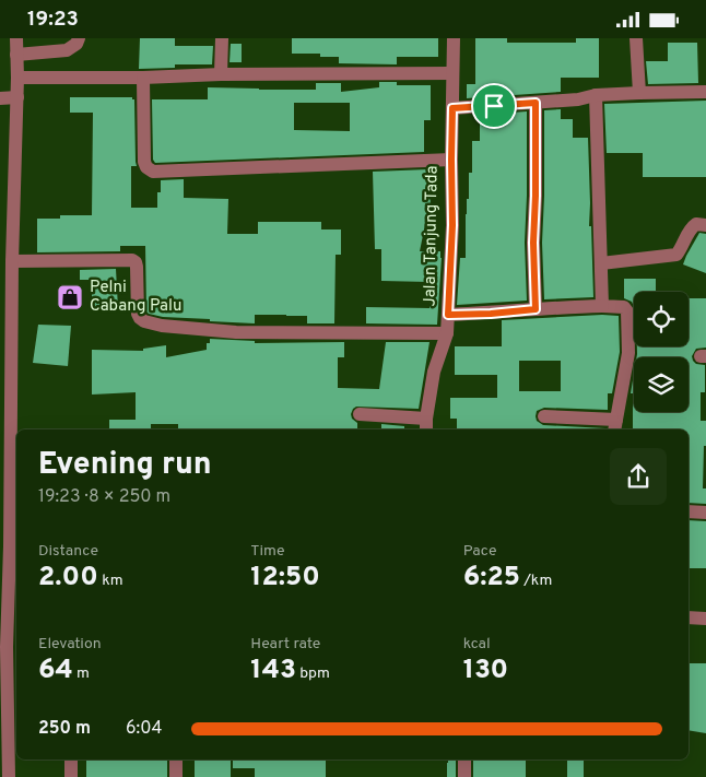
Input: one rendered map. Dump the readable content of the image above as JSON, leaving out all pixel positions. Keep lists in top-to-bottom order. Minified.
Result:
{"streets":{"street":["Jalan Tanjung Tada"]},"places":{"shop":["Pelni Cabang Palu"]},"page":{"status":"19:23","heading":["Evening run","19:23 · 8 × 250 m"],"stats":[["Distance","2.00 km"],["Time","12:50"],["Pace","6:25 /km"],["Elevation","64 m"],["Heart rate","143 bpm"],["kcal","130"]],"list":[{"name":"250 m","note":"6:04"}]}}
